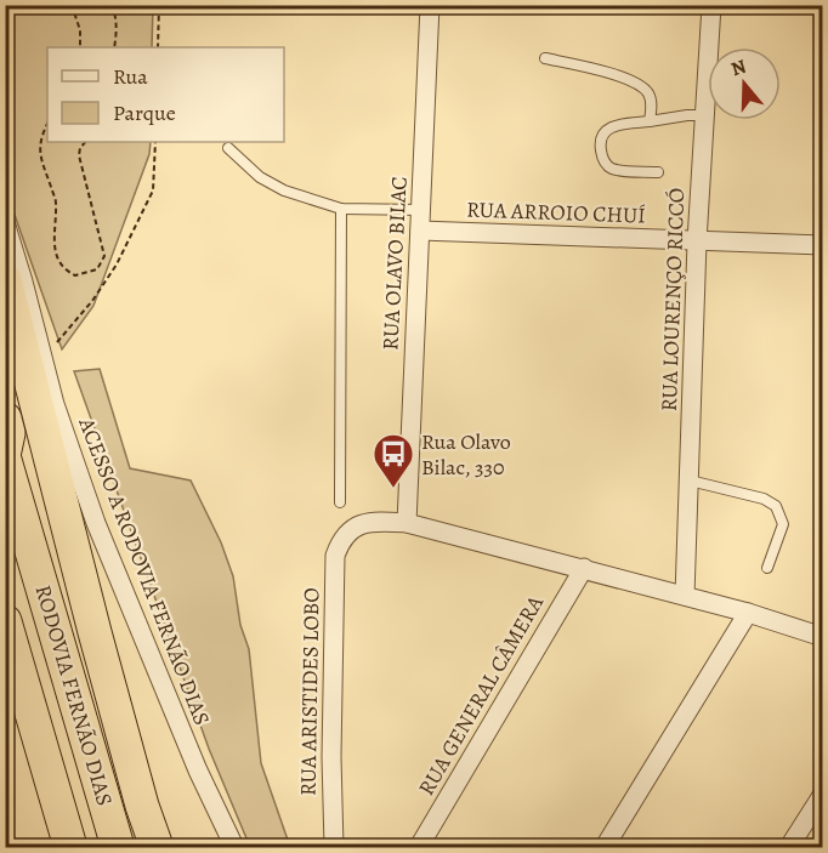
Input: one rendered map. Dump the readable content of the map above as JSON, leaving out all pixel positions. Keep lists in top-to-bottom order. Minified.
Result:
{"streets":{"highway":["RODOVIA FERNÃO DIAS"],"street":["RUA ARROIO CHUÍ","RUA OLAVO BILAC","RUA LOURENÇO RICCÓ","ACESSO A RODOVIA FERNÃO DIAS","RUA ARISTIDES LOBO","RUA GENERAL CÂMERA"]},"crossings":[["RUA ARROIO CHUÍ","RUA OLAVO BILAC"],["RUA ARROIO CHUÍ","RUA LOURENÇO RICCÓ"],["RUA OLAVO BILAC","RUA ARISTIDES LOBO"]],"places":{"bus stop":["Rua Olavo Bilac, 330"]},"legend":["Rua","Parque"],"north":"top"}
